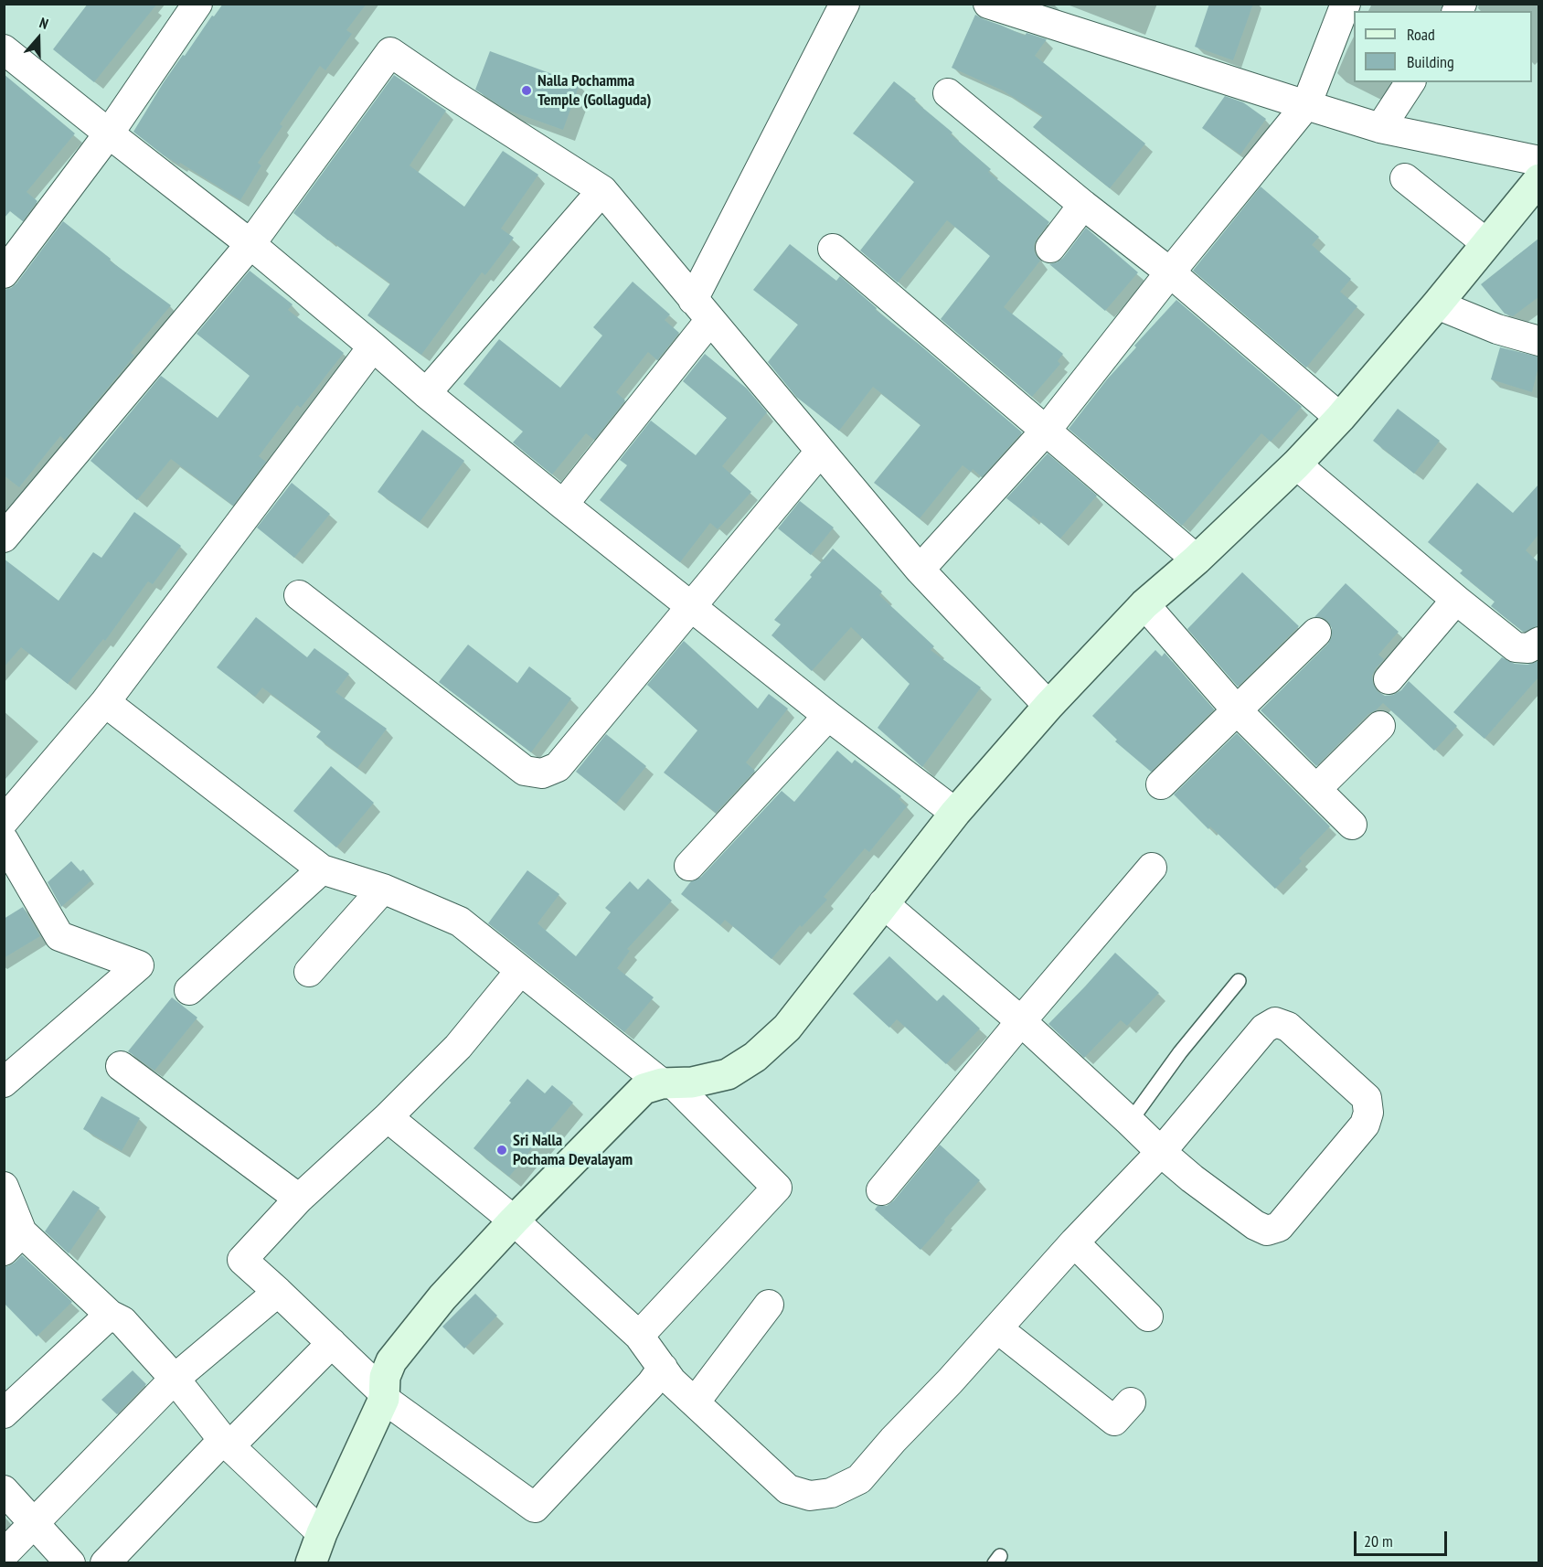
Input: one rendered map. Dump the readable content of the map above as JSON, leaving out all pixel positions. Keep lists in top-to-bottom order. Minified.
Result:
{"places":["Nalla Pochamma Temple (Gollaguda)","Sri Nalla Pochama Devalayam"],"legend":["Road","Building"],"scale_bar":"20 m","north":"top"}
